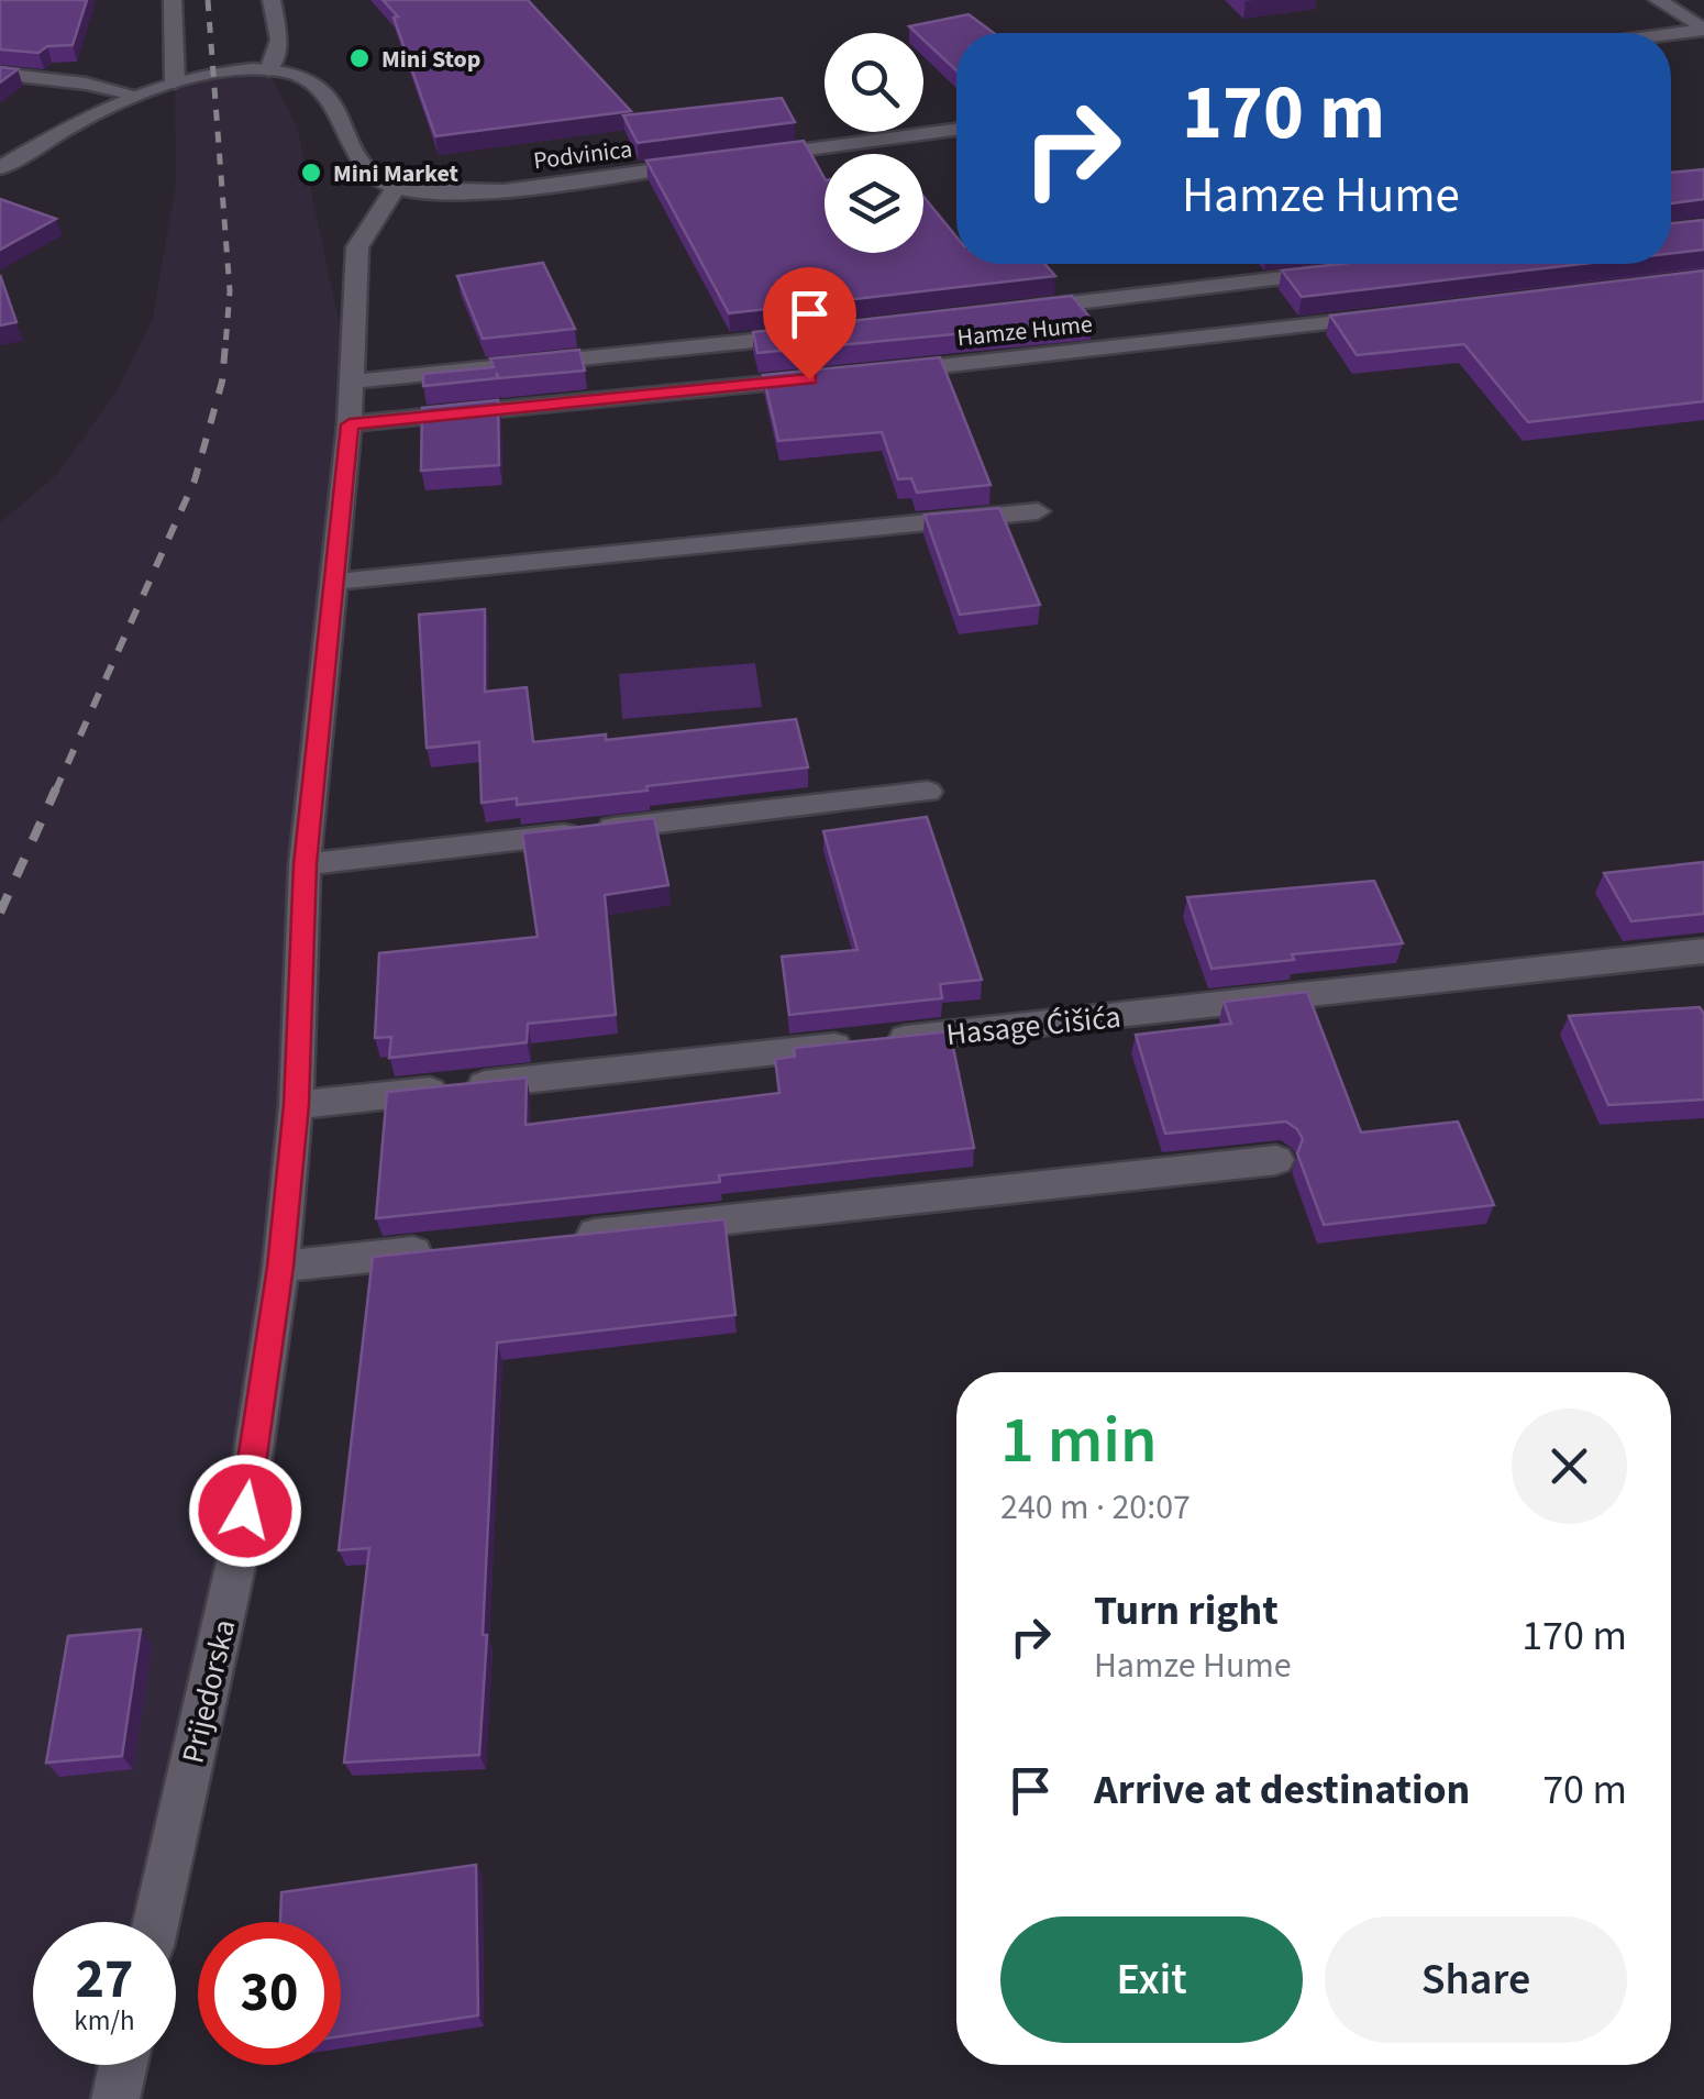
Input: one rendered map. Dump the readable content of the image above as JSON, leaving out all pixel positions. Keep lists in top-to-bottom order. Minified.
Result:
{"streets":{"street":["Podvinica","Hamze Hume","Hasage Ćišića","Prijedorska"]},"crossings":[["Podvinica","Prijedorska"],["Hasage Ćišića","Prijedorska"]],"places":["Mini Stop","Mini Market"],"page":{"turn":["170 m","Hamze Hume"],"heading":["1 min","240 m · 20:07"],"list":[{"name":"Turn right","note":"Hamze Hume","value":"170 m"},{"name":"Arrive at destination","value":"70 m"}],"buttons":["Exit","Share"],"speed":"27 km/h","limit":"30"}}
